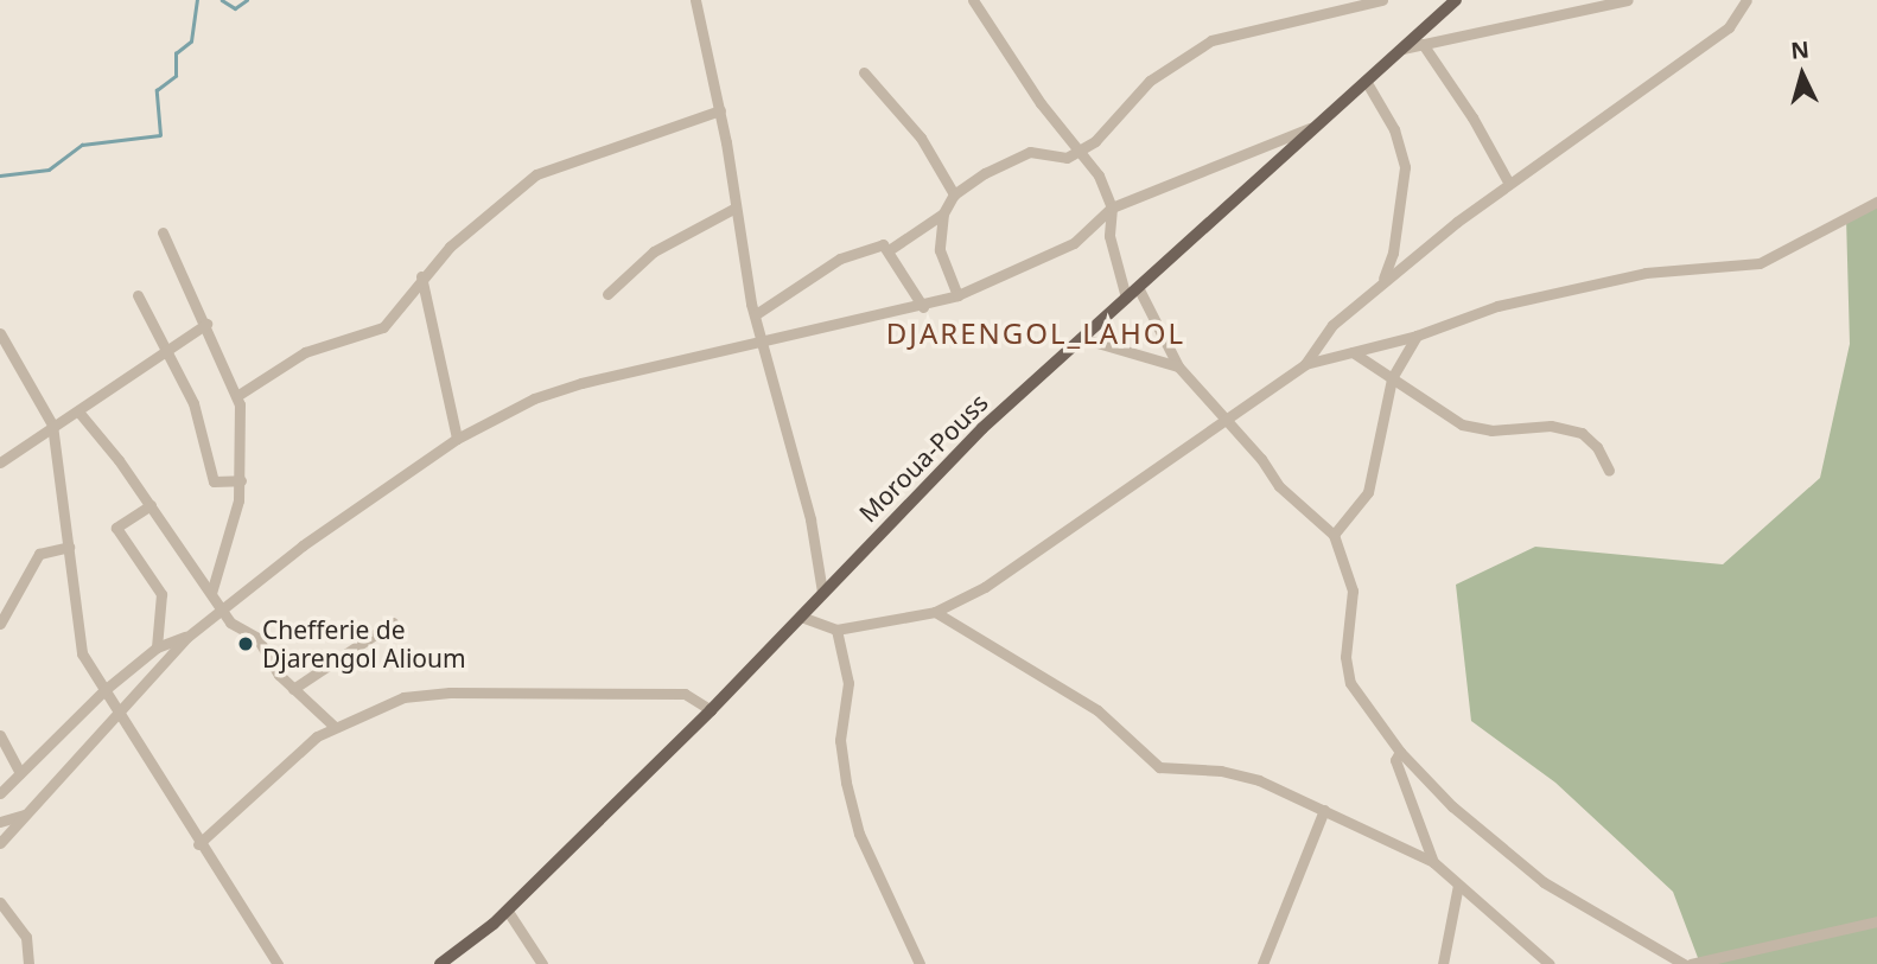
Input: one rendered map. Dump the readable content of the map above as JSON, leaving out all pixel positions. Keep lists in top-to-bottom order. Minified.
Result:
{"streets":{"main road":["Moroua-Pouss"]},"districts":["DJARENGOL_LAHOL"],"places":["Chefferie de Djarengol Alioum"],"north":"top"}
